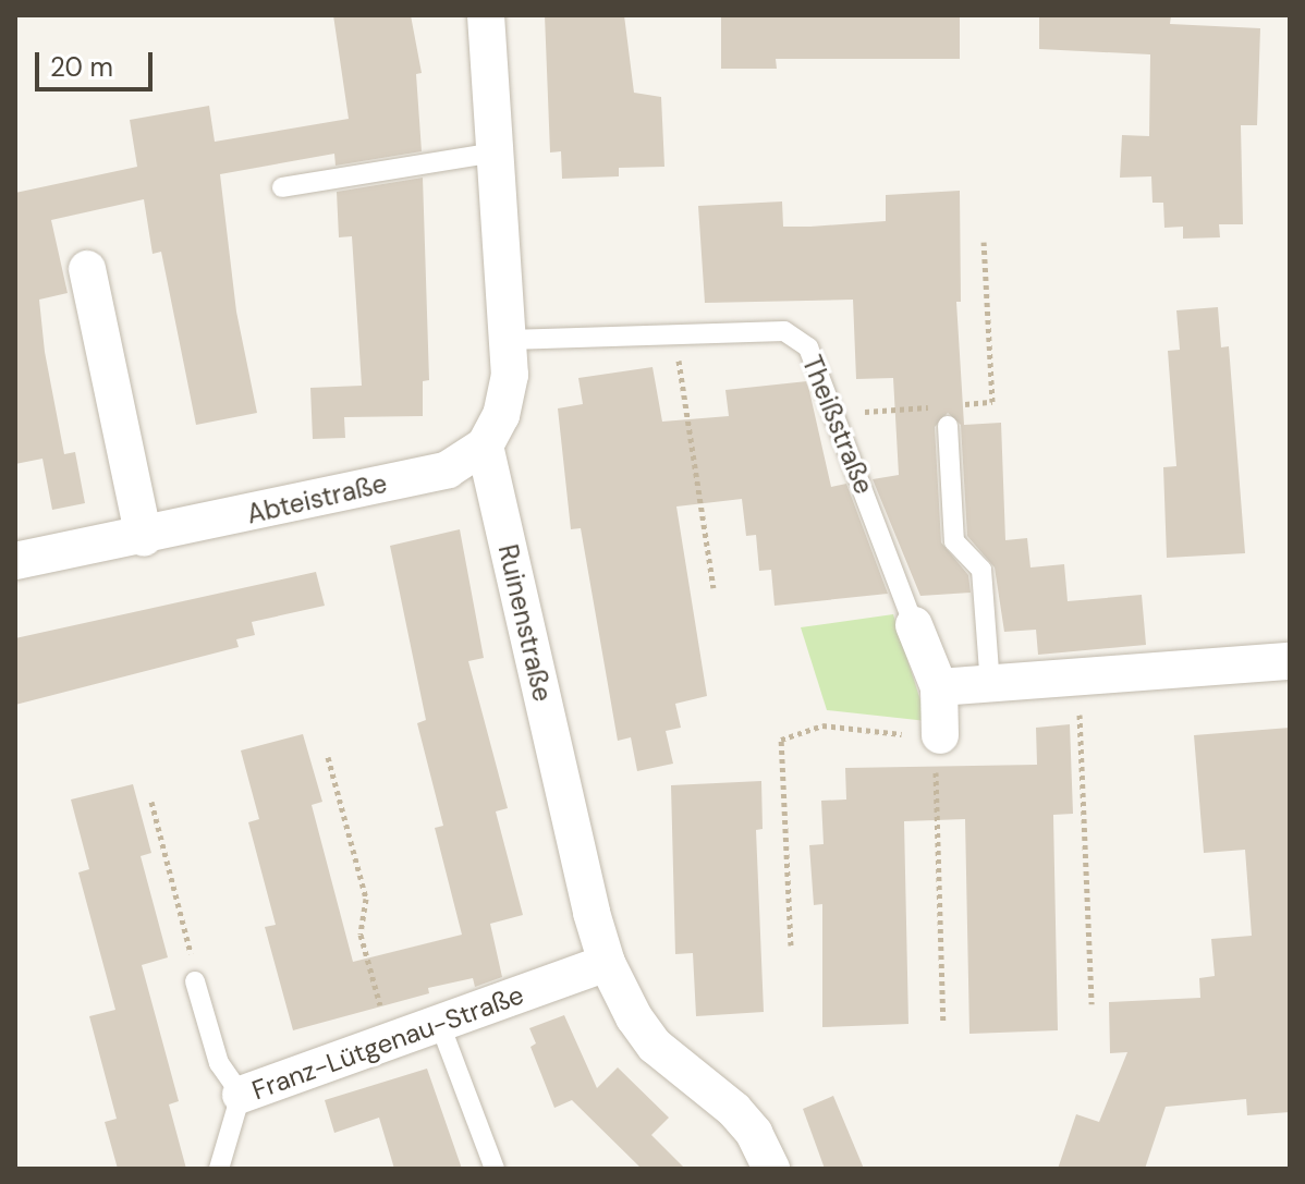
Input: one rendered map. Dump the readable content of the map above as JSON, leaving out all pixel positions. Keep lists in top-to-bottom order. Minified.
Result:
{"streets":{"street":["Theißstraße","Abteistraße","Ruinenstraße","Franz-Lütgenau-Straße"]},"crossings":[["Abteistraße","Ruinenstraße"],["Ruinenstraße","Franz-Lütgenau-Straße"]],"scale_bar":"20 m"}
